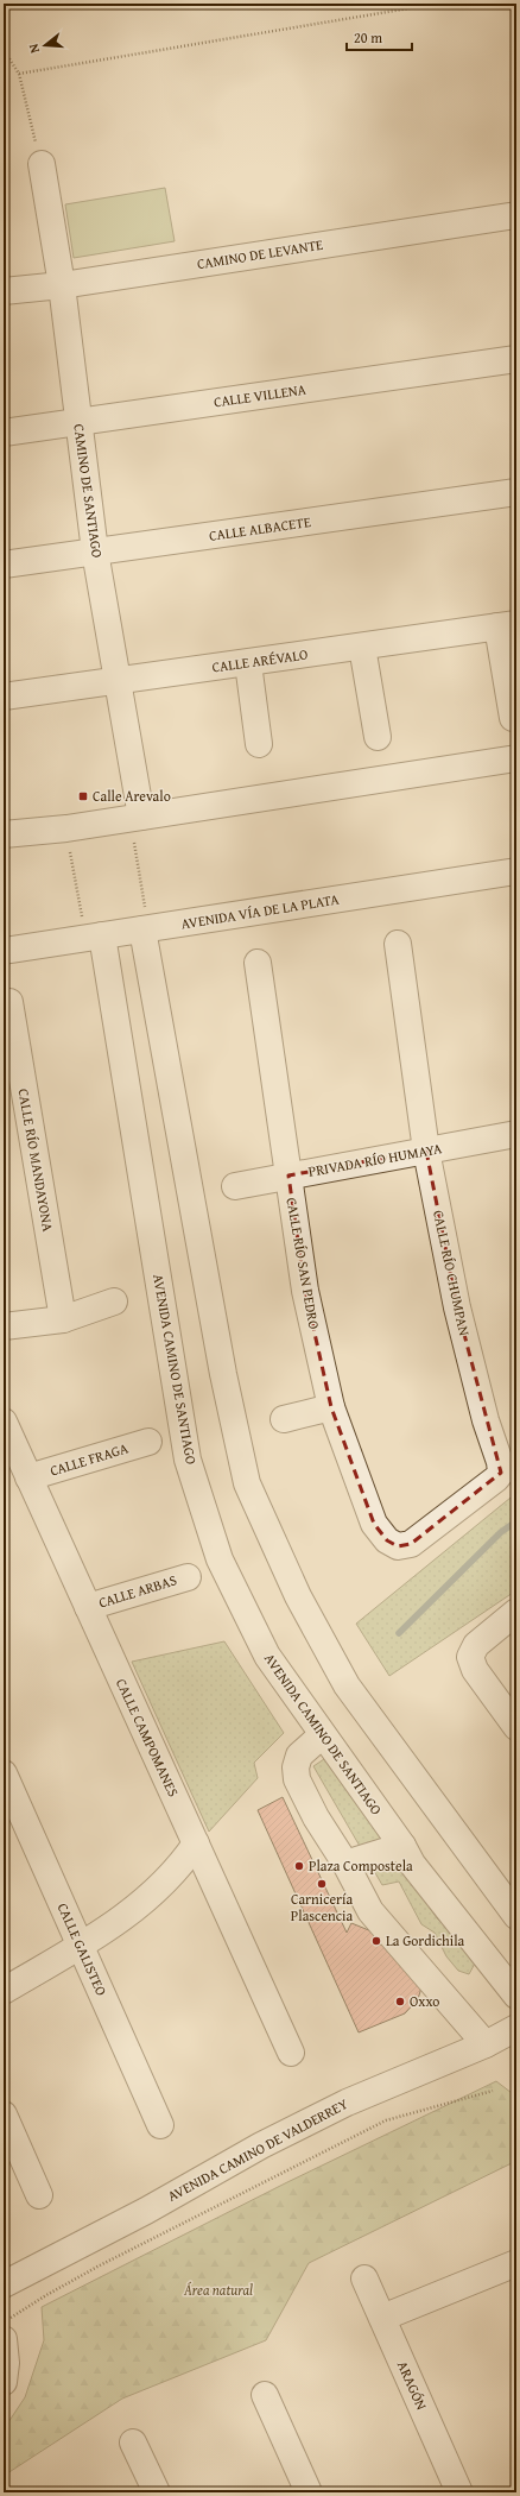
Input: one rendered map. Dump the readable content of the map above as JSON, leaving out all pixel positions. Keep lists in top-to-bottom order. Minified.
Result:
{"streets":{"street":["CAMINO DE LEVANTE","CALLE VILLENA","CAMINO DE SANTIAGO","CALLE ALBACETE","CALLE ARÉVALO","AVENIDA VÍA DE LA PLATA","CALLE RÍO MANDAYONA","PRIVADA RÍO HUMAYA","CALLE RÍO SAN PEDRO","CALLE RÍO CHUMPAN","AVENIDA CAMINO DE SANTIAGO","CALLE FRAGA","CALLE ARBAS","CALLE CAMPOMANES","CALLE GALISTEO","AVENIDA CAMINO DE VALDERREY","ARAGÓN"]},"crossings":[["CAMINO DE LEVANTE","CAMINO DE SANTIAGO"],["CALLE VILLENA","CAMINO DE SANTIAGO"],["CAMINO DE SANTIAGO","CALLE ALBACETE"],["CAMINO DE SANTIAGO","CALLE ARÉVALO"],["AVENIDA VÍA DE LA PLATA","AVENIDA CAMINO DE SANTIAGO"],["PRIVADA RÍO HUMAYA","CALLE RÍO SAN PEDRO"],["PRIVADA RÍO HUMAYA","CALLE RÍO CHUMPAN"],["CALLE RÍO SAN PEDRO","CALLE RÍO CHUMPAN"],["CALLE FRAGA","CALLE CAMPOMANES"],["CALLE ARBAS","CALLE CAMPOMANES"]],"parks":["Área natural"],"places":{"transit":["Calle Arevalo"],"other":["Plaza Compostela","Carnicería Plascencia","La Gordichila","Oxxo"]},"scale_bar":"20 m","north":"left"}
